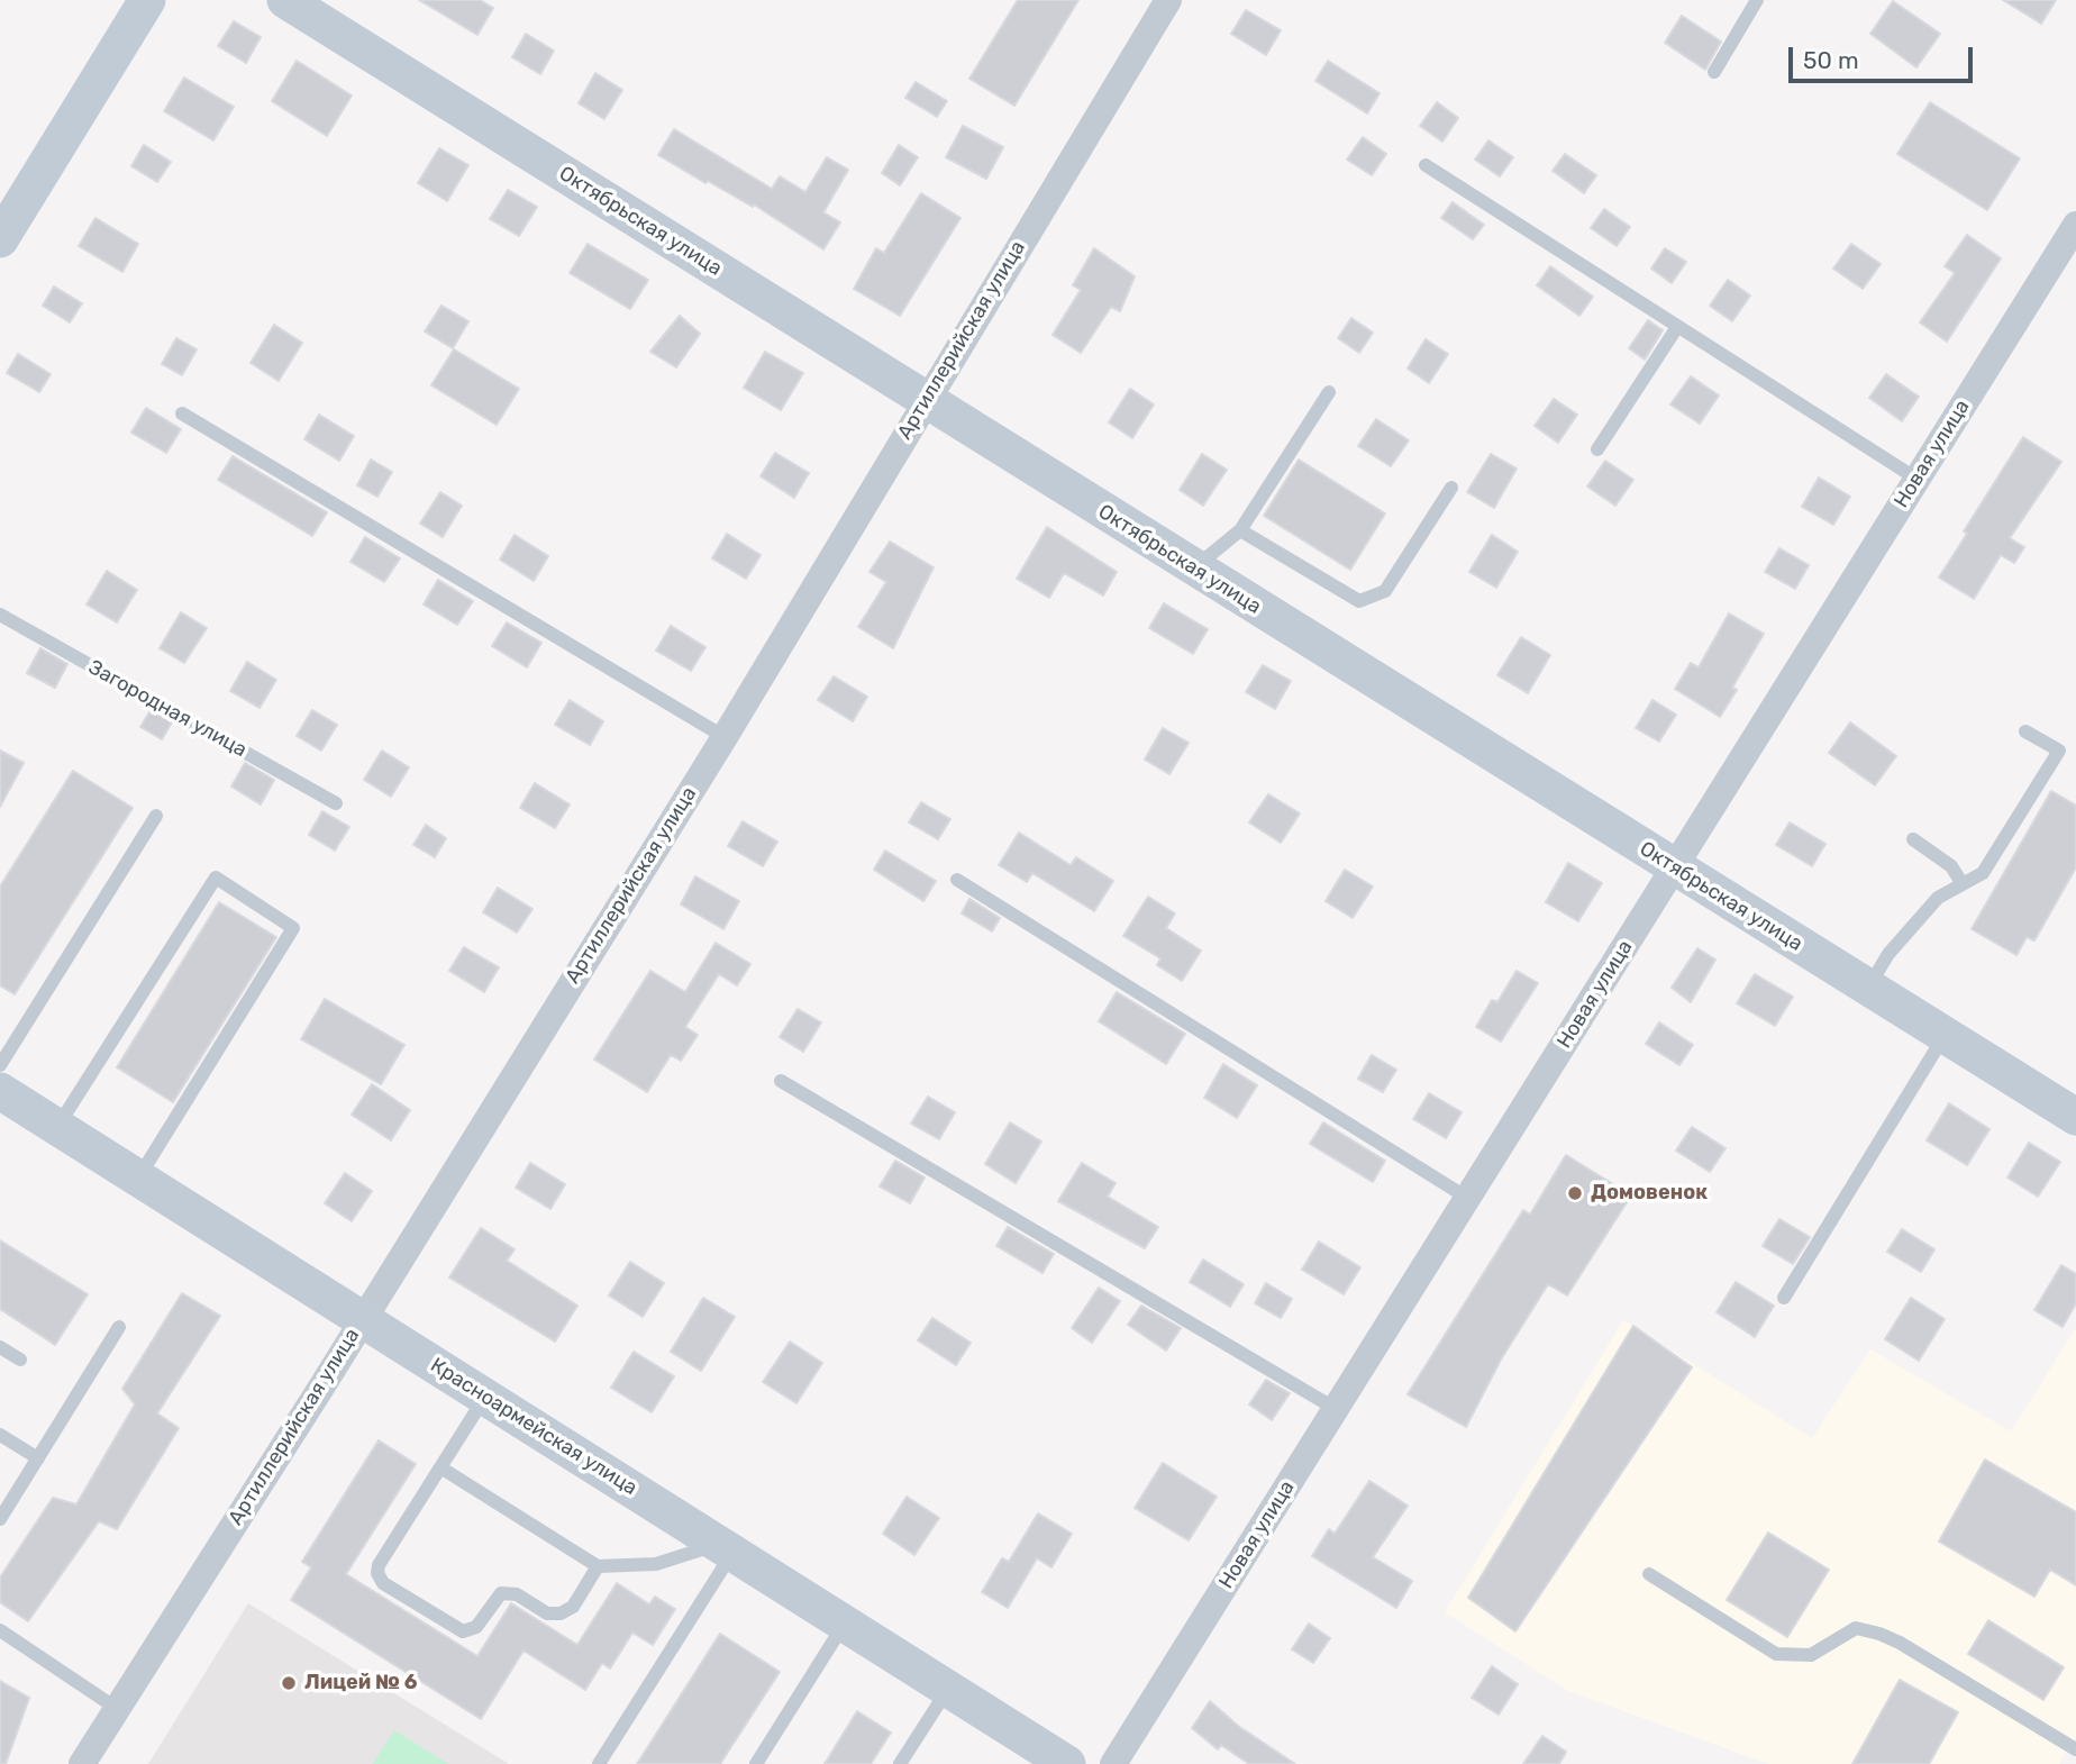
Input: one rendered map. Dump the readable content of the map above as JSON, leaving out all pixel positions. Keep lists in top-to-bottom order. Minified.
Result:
{"streets":{"main road":["Октябрьская улица","Красноармейская улица"],"street":["Артиллерийская улица","Новая улица"],"lane":["Загородная улица"]},"crossings":[["Октябрьская улица","Артиллерийская улица"],["Октябрьская улица","Новая улица"],["Артиллерийская улица","Красноармейская улица"]],"places":["Домовенок","Лицей № 6"],"scale_bar":"50 m"}
